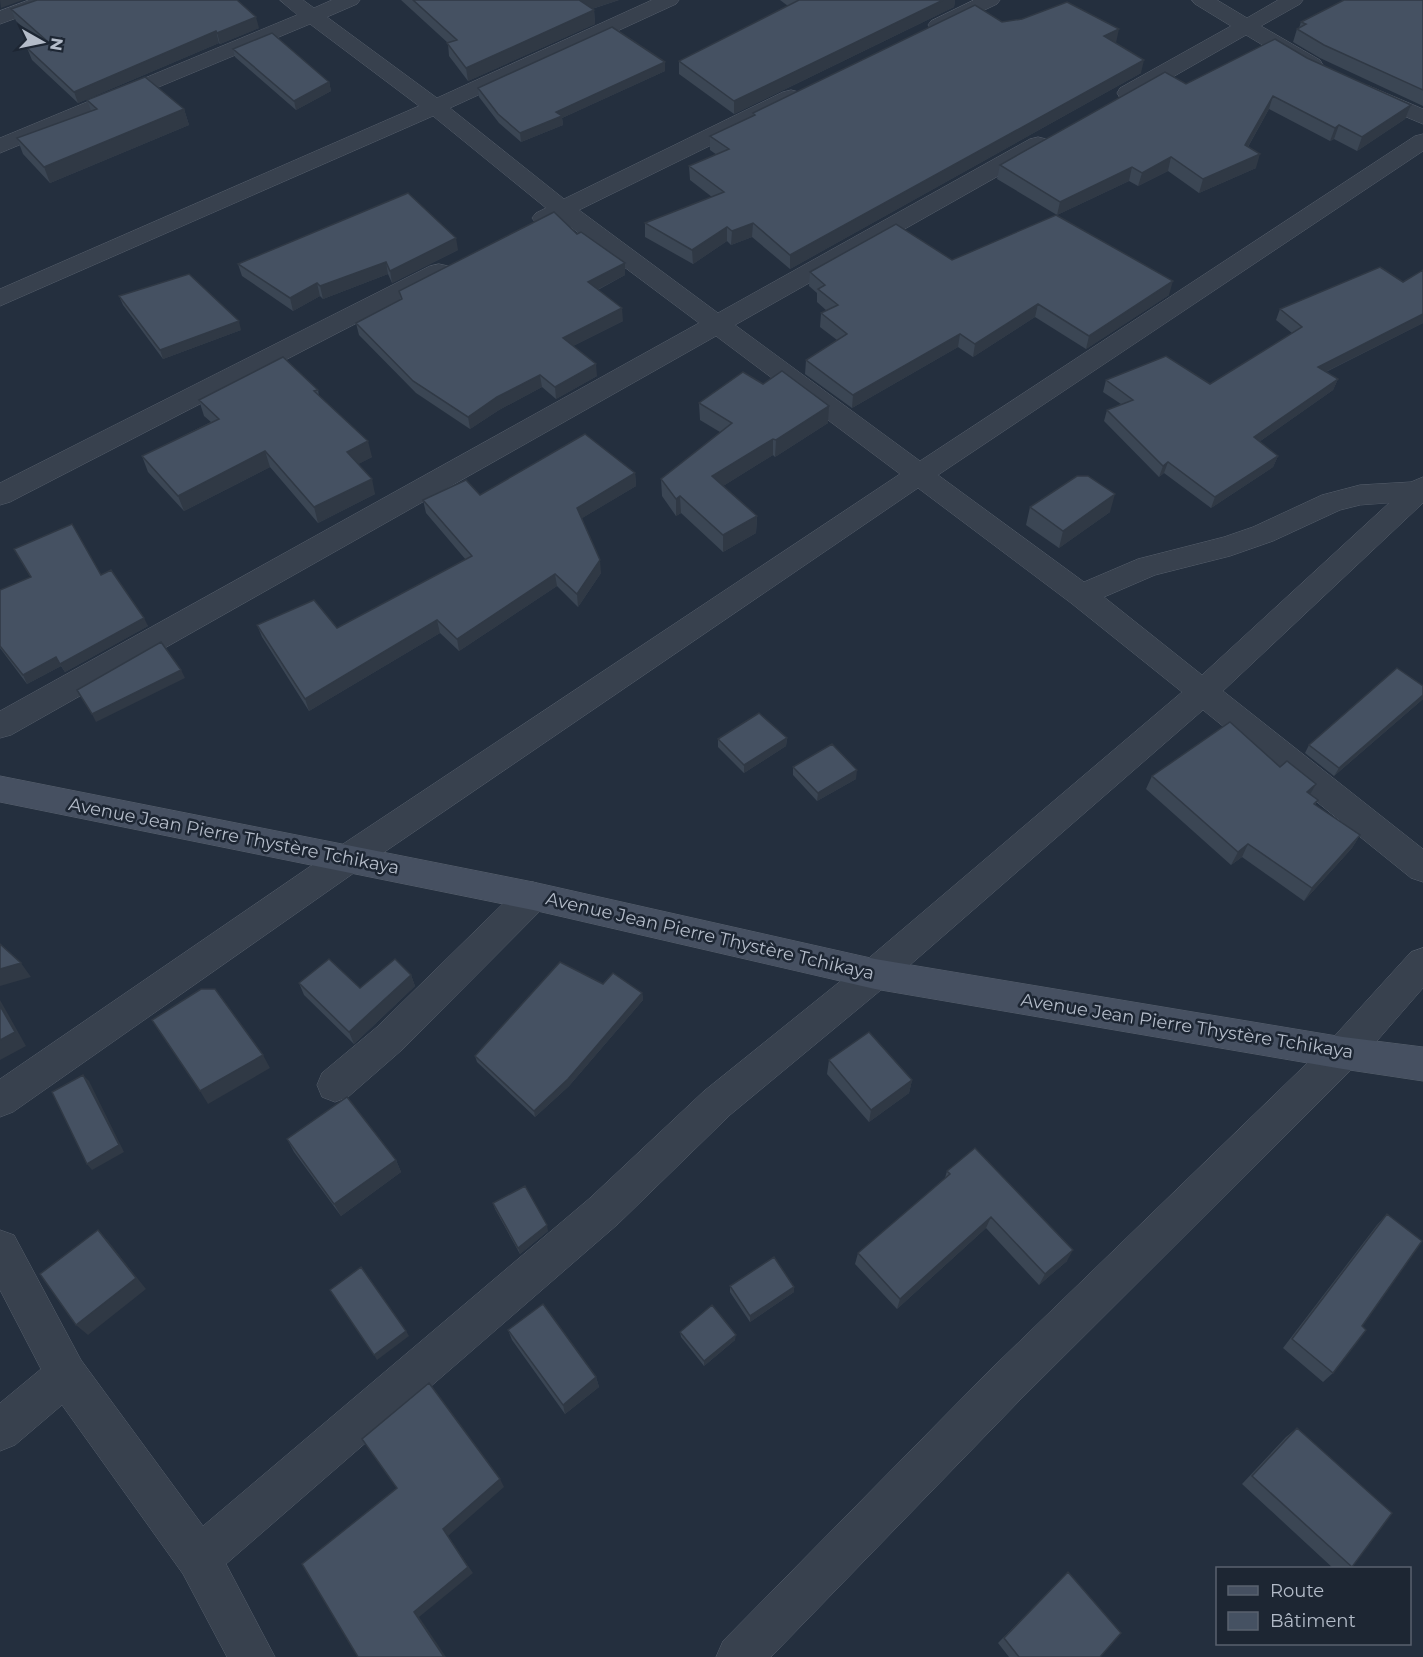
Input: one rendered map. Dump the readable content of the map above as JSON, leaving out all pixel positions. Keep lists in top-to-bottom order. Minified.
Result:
{"streets":{"street":["Avenue Jean Pierre Thystère Tchikaya"]},"legend":["Route","Bâtiment"],"north":"right"}
